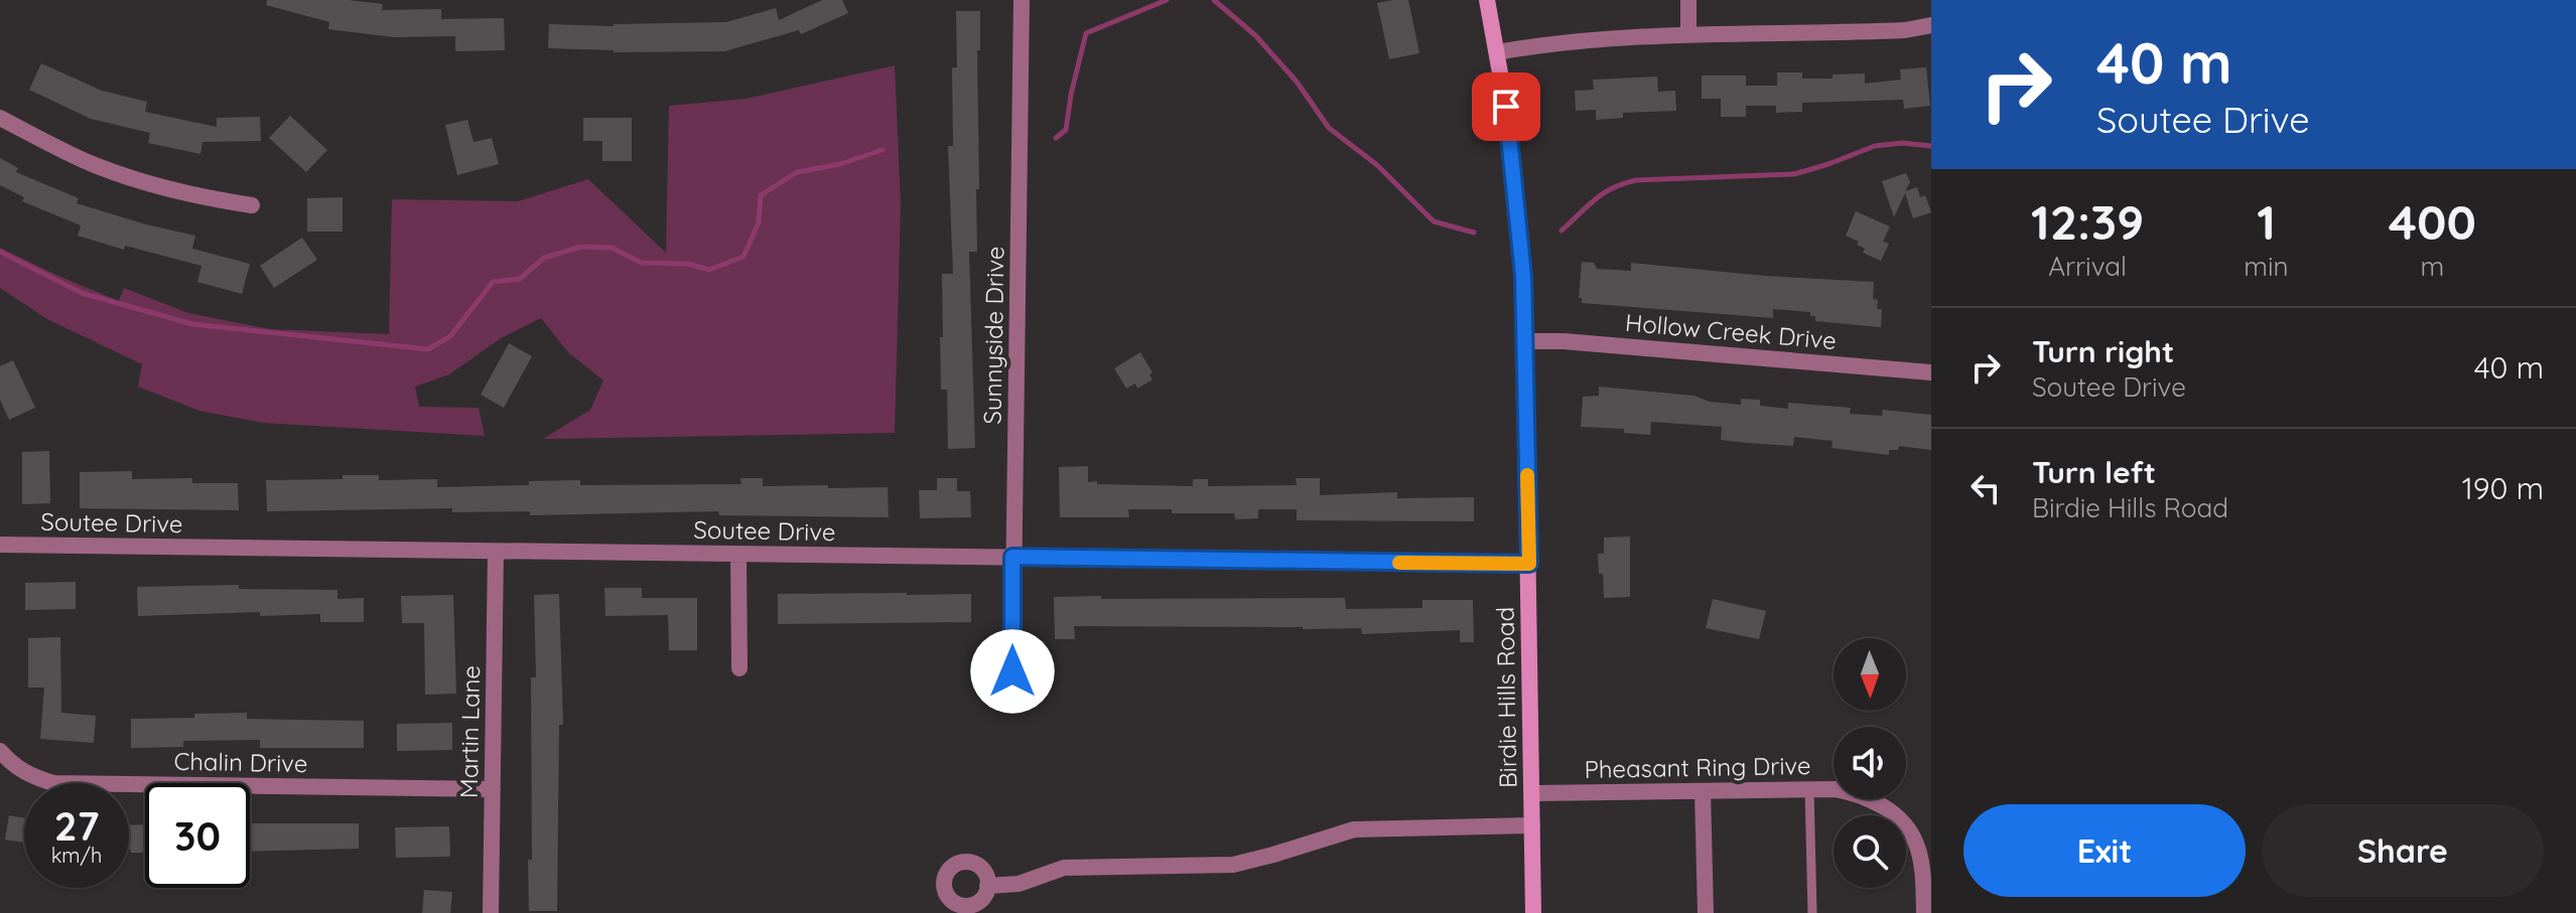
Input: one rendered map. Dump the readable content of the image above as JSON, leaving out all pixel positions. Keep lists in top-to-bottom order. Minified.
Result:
{"streets":{"main road":["Birdie Hills Road"],"street":["Hollow Creek Drive","Sunnyside Drive","Soutee Drive","Martin Lane","Chalin Drive","Pheasant Ring Drive"]},"crossings":[["Hollow Creek Drive","Birdie Hills Road"],["Sunnyside Drive","Soutee Drive"],["Soutee Drive","Birdie Hills Road"],["Soutee Drive","Martin Lane"],["Birdie Hills Road","Pheasant Ring Drive"],["Martin Lane","Chalin Drive"]],"north":"bottom","page":{"turn":["40 m","Soutee Drive"],"eta":["12:39","Arrival","1","min","400","m"],"list":[{"name":"Turn right","note":"Soutee Drive","value":"40 m"},{"name":"Turn left","note":"Birdie Hills Road","value":"190 m"}],"speed":"27 km/h","limit":"30","buttons":["Exit","Share"]}}
